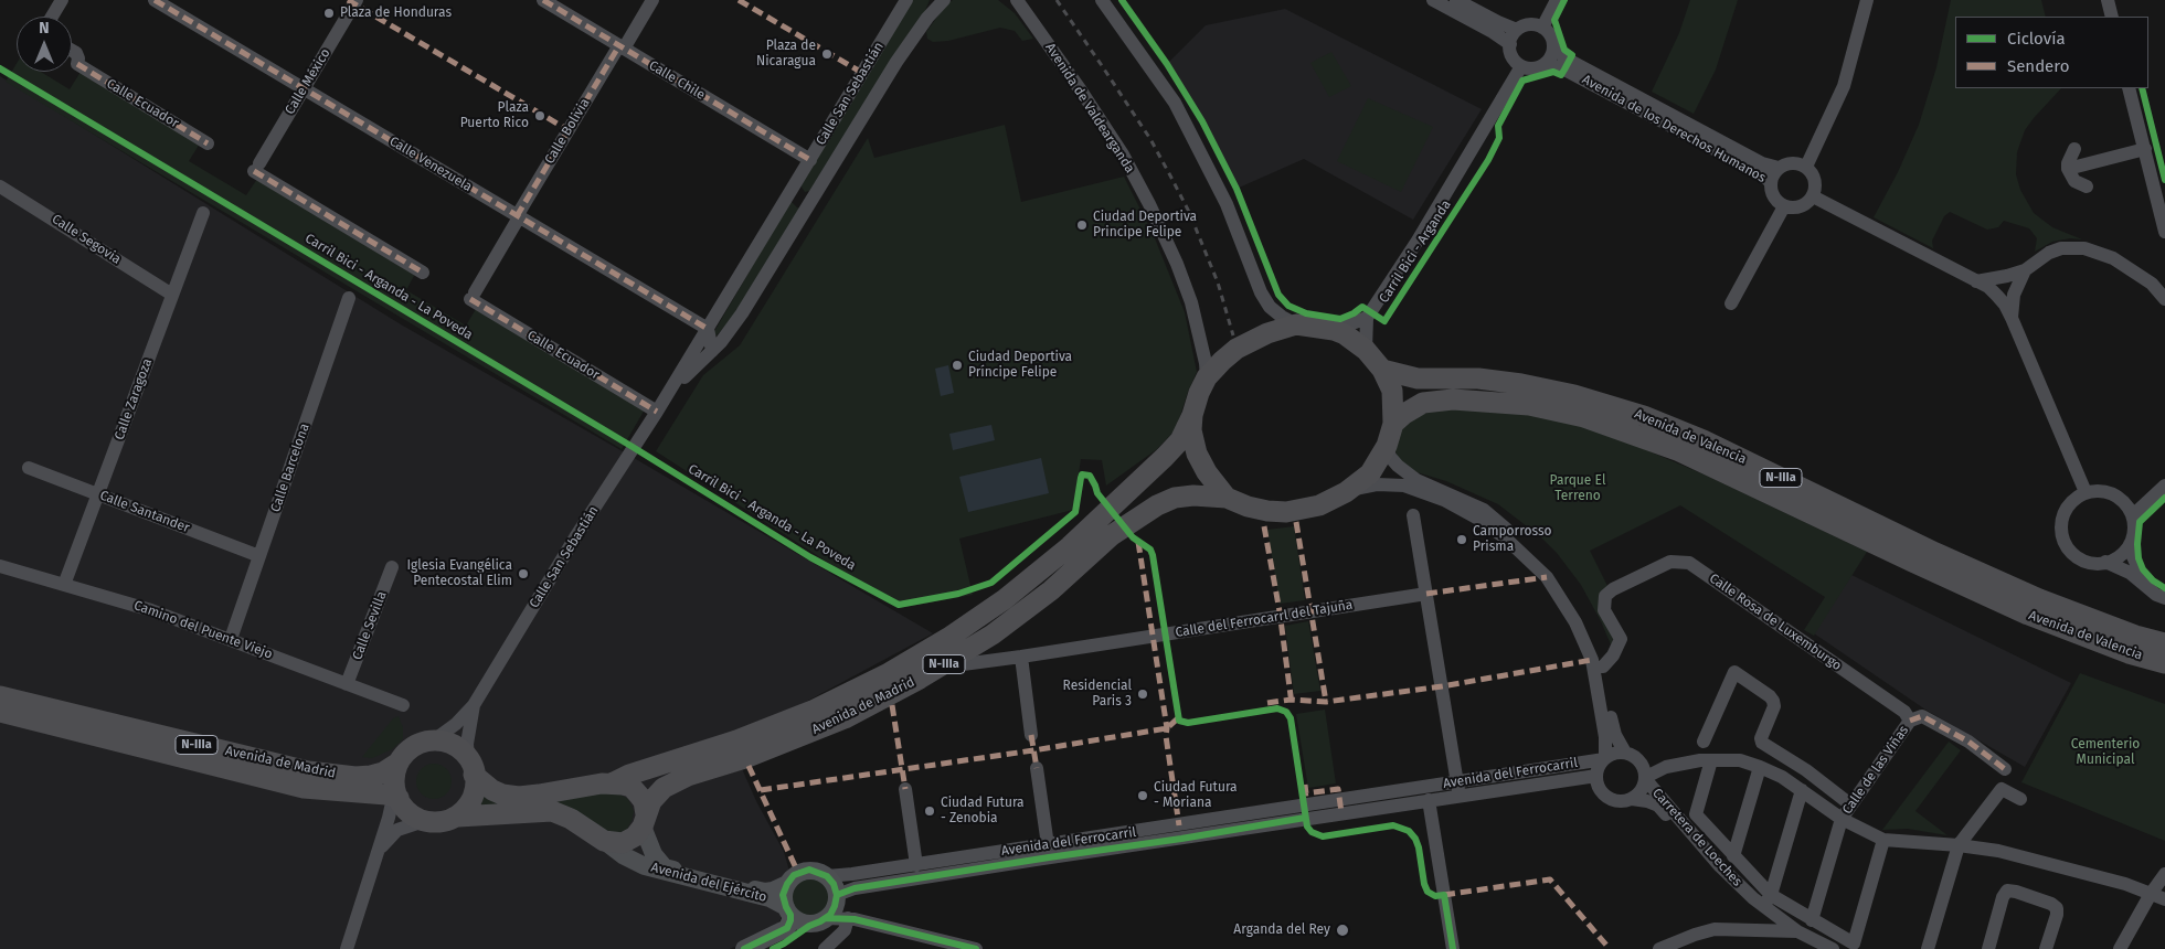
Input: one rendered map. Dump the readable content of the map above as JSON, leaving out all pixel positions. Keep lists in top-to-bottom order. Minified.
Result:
{"streets":{"highway":["Avenida de Valencia","N-IIIa","Avenida de Madrid"],"main road":["Avenida del Ejército"],"street":["Calle Chile","Calle México","Calle San Sebastián","Calle Ecuador","Avenida de Valdearganda","Avenida de los Derechos Humanos","Calle Bolivia","Calle Venezuela","Calle Segovia","Calle Zaragoza","Calle Barcelona","Calle Santander","Calle del Ferrocarrl del Tajuña","Calle Rosa de Luxemburgo","Calle Sevilla","Camino del Puente Viejo","Calle de las Viñas","Avenida del Ferrocarril","Carretera de Loeches"],"cycle path":["Carril Bici - Arganda","Carril Bici - Arganda - La Poveda"]},"crossings":[["Calle Chile","Calle San Sebastián"],["Calle Chile","Calle Bolivia"],["Calle México","Calle Venezuela"],["Calle San Sebastián","Calle Ecuador"],["Calle San Sebastián","Calle Venezuela"],["Calle Ecuador","Calle Bolivia"],["Avenida de Valdearganda","Avenida de Valencia"],["Avenida de Valdearganda","N-IIIa"],["Avenida de Valdearganda","Avenida de Madrid"],["Calle Bolivia","Calle Venezuela"],["Calle Segovia","Calle Zaragoza"],["Calle Zaragoza","Calle Santander"],["Calle Zaragoza","Camino del Puente Viejo"],["Avenida de Valencia","N-IIIa"],["Avenida de Valencia","Avenida de Madrid"],["Calle Barcelona","Calle Santander"],["Calle Barcelona","Camino del Puente Viejo"],["N-IIIa","Avenida de Madrid"],["N-IIIa","Avenida del Ejército"],["Calle del Ferrocarrl del Tajuña","Avenida de Madrid"],["Calle Rosa de Luxemburgo","Calle de las Viñas"],["Calle Sevilla","Camino del Puente Viejo"],["Avenida de Madrid","Avenida del Ejército"],["Calle de las Viñas","Carretera de Loeches"],["Avenida del Ferrocarril","Carretera de Loeches"],["Avenida del Ferrocarril","Avenida del Ejército"]],"parks":["Parque El Terreno","Cementerio Municipal"],"places":["Plaza de Honduras","Plaza de Nicaragua","Plaza Puerto Rico","Ciudad Deportiva Principe Felipe","Ciudad Deportiva Príncipe Felipe","Camporrosso Prisma","Iglesia Evangélica Pentecostal Elim","Residencial Paris 3","Ciudad Futura - Moriana","Ciudad Futura - Zenobia","Arganda del Rey"],"legend":["Ciclovía","Sendero"],"north":"top"}
